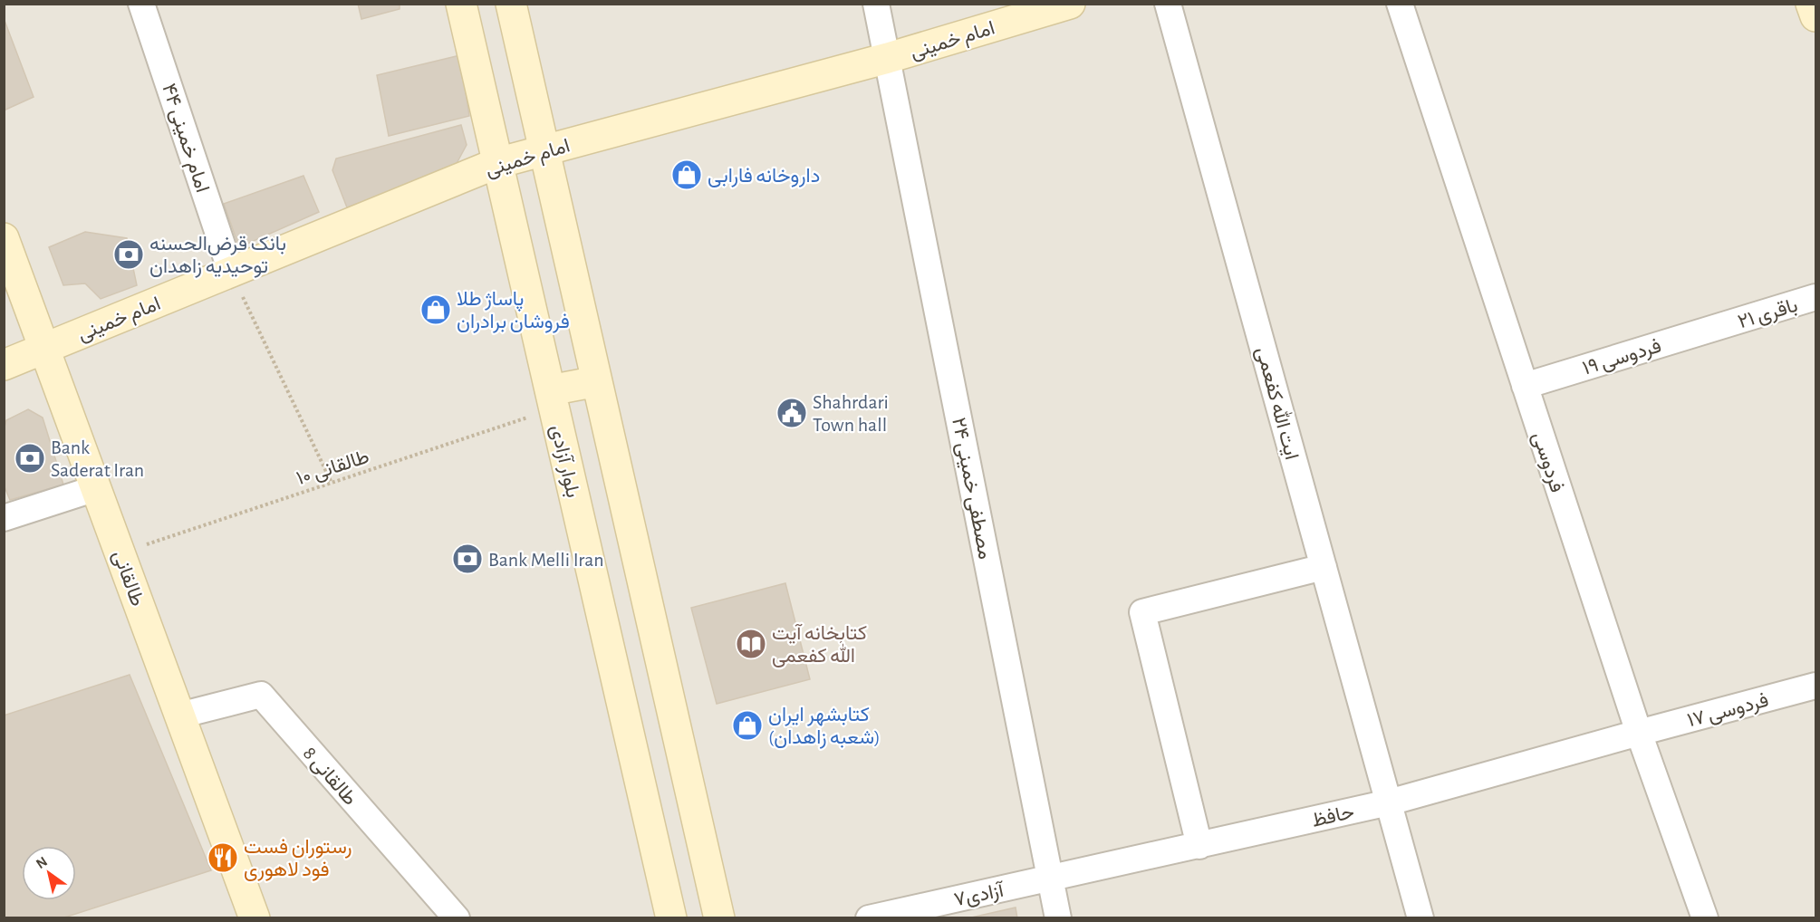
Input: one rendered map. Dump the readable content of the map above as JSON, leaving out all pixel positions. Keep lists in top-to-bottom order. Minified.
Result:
{"streets":{"main road":["امام خمینی","بلوار آزادی","طالقانی"],"street":["امام خمینی ۴۴","باقری ۲۱","فردوسی ۱۹","ایت الله کفعمی","فردوسی","مصطفی خمینی ۲۴","فردوسی ۱۷","طالقانی 8","حافظ","آزادی۷"],"path":["طالقانی ۱۰"]},"crossings":[["امام خمینی","امام خمینی ۴۴"],["امام خمینی","بلوار آزادی"],["امام خمینی","مصطفی خمینی ۲۴"],["امام خمینی","طالقانی"],["باقری ۲۱","فردوسی ۱۹"],["فردوسی ۱۹","فردوسی"],["ایت الله کفعمی","حافظ"],["بلوار آزادی","طالقانی ۱۰"],["فردوسی","فردوسی ۱۷"],["فردوسی","حافظ"],["طالقانی ۱۰","طالقانی"],["مصطفی خمینی ۲۴","حافظ"],["طالقانی","طالقانی 8"],["فردوسی ۱۷","حافظ"],["حافظ","آزادی۷"]],"places":{"shop":["داروخانه فارابی","پاساژ طلا فروشان برادران","کتابشهر ایران (شعبه زاهدان)"],"bank":["بانک قرض‌الحسنه توحیدیه زاهدان","Bank Saderat Iran","Bank Melli Iran"],"public building":["Shahrdari Town hall"],"library":["کتابخانه آیت الله کفعمی"],"restaurant":["رستوران فست فود لاهوری"]},"north":"top left"}
